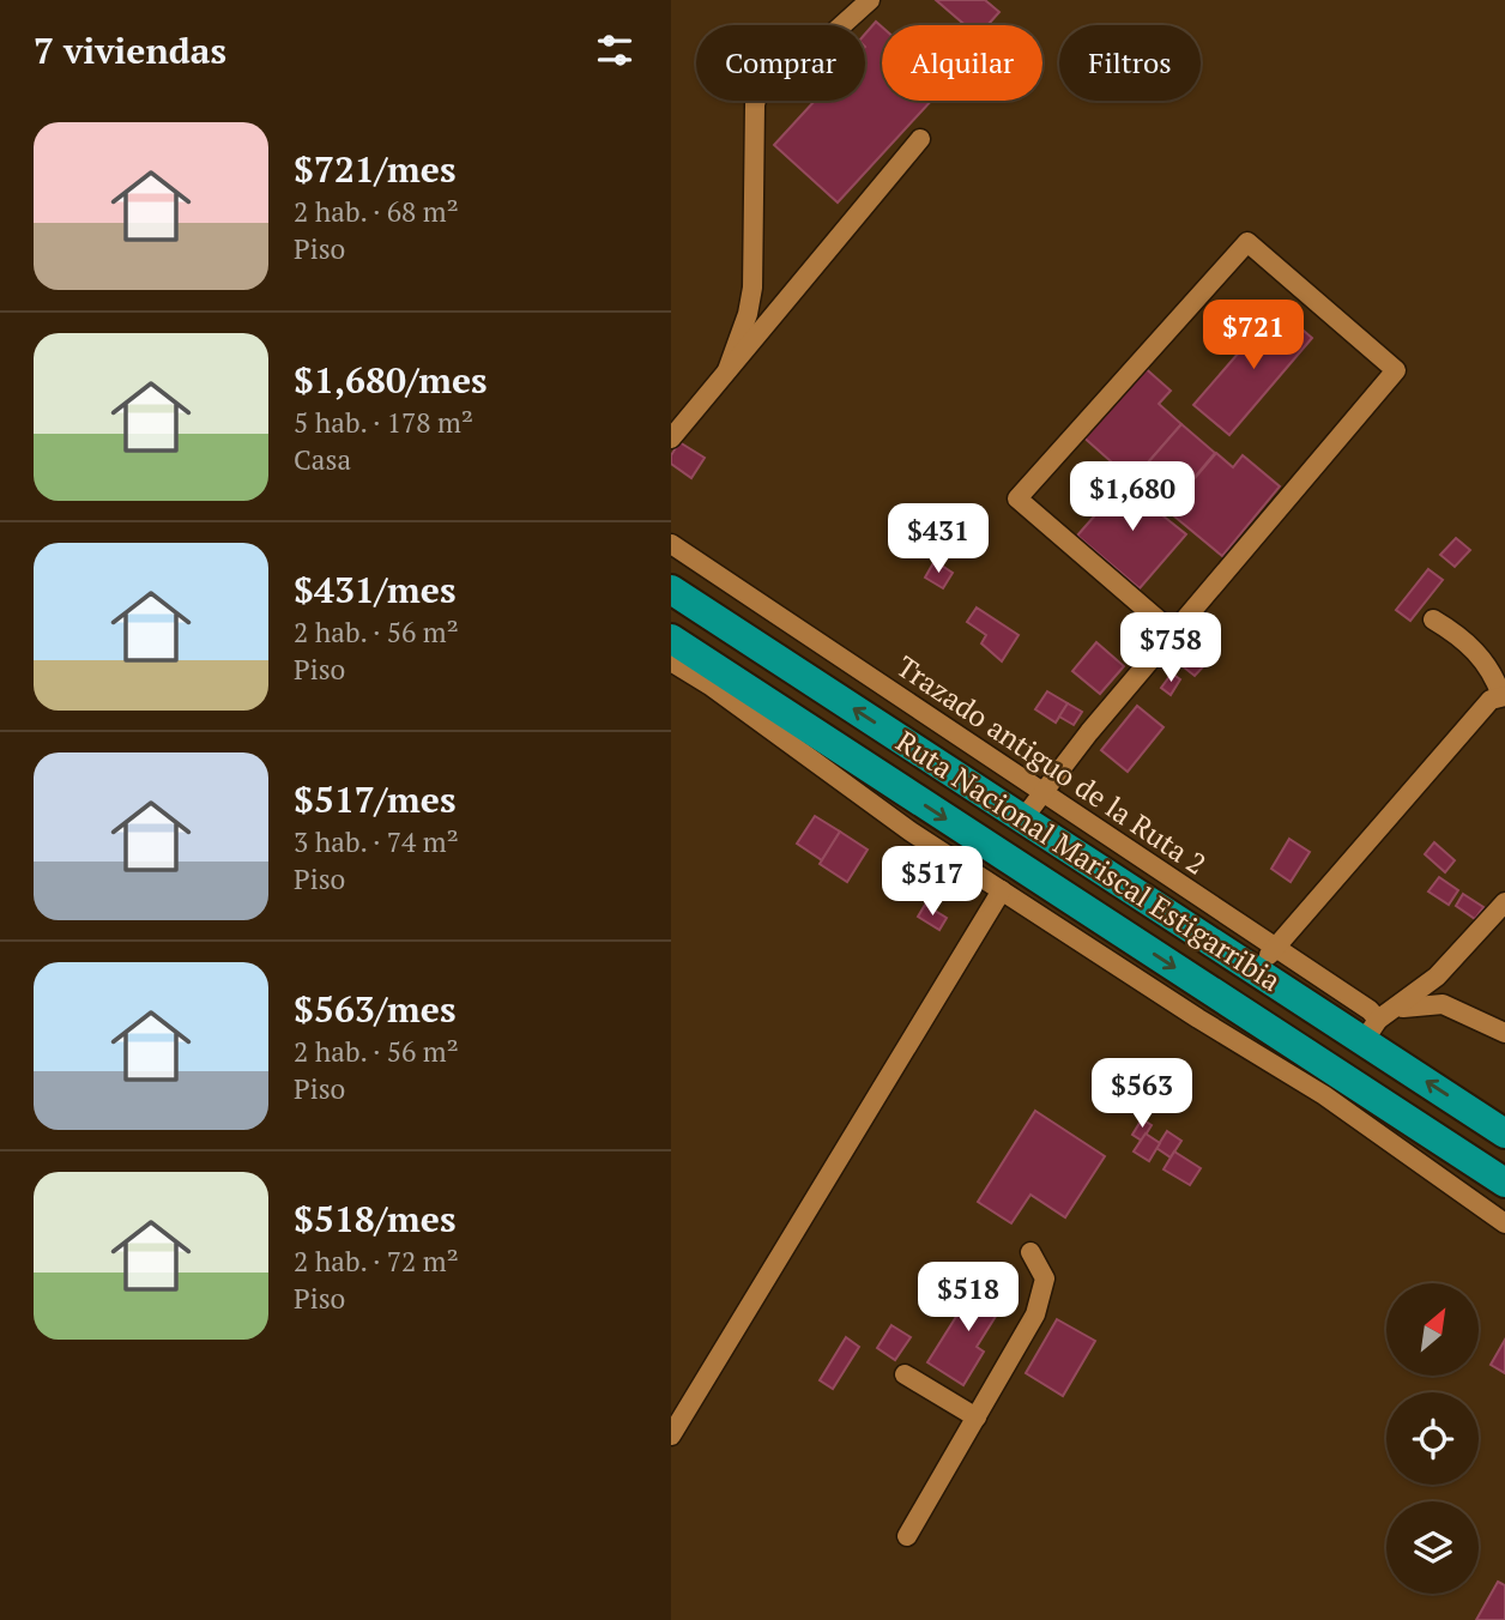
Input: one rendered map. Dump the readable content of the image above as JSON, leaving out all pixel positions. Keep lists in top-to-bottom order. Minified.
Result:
{"streets":{"highway":["Ruta Nacional Mariscal Estigarribia"],"street":["Trazado antiguo de la Ruta 2"]},"crossings":[["Trazado antiguo de la Ruta 2","Ruta Nacional Mariscal Estigarribia"]],"north":"top right","page":{"heading":"7 viviendas","chip":["Comprar","Alquilar","Filtros"],"list":[{"name":"$721/mes","note":"2 hab. · 68 m² · Piso"},{"name":"$1,680/mes","note":"5 hab. · 178 m² · Casa"},{"name":"$431/mes","note":"2 hab. · 56 m² · Piso"},{"name":"$517/mes","note":"3 hab. · 74 m² · Piso"},{"name":"$563/mes","note":"2 hab. · 56 m² · Piso"},{"name":"$518/mes","note":"2 hab. · 72 m² · Piso"}],"price":["$721","$1,680","$431","$758","$517","$563","$518"]}}
